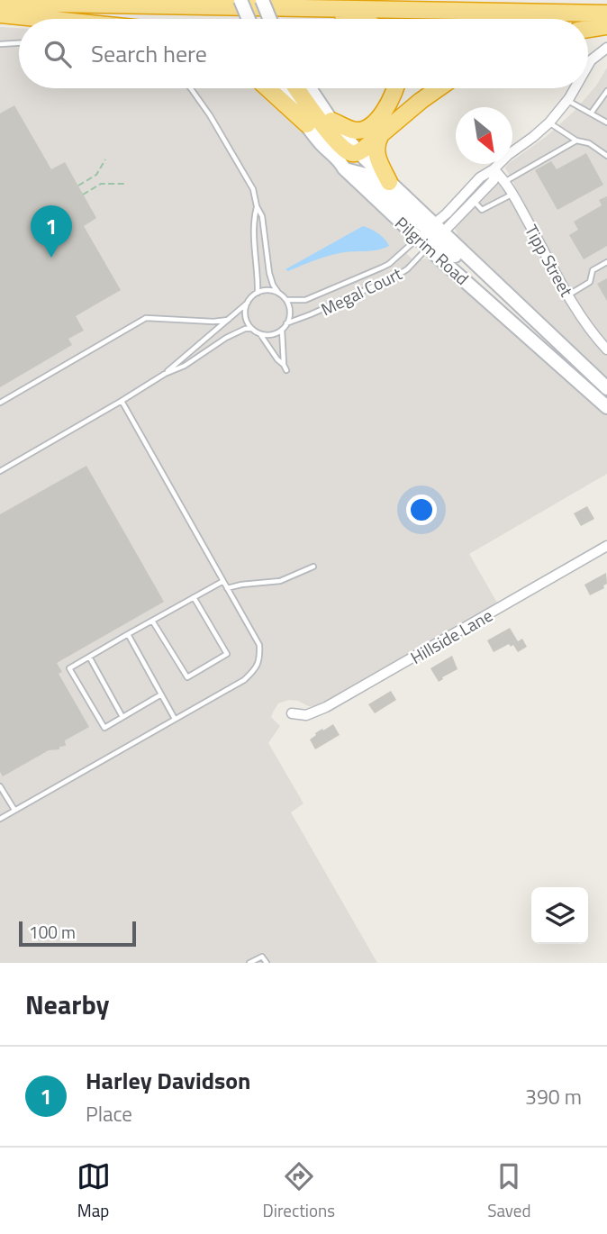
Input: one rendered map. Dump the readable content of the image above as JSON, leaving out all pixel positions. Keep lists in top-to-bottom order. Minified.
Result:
{"streets":{"street":["Pilgrim Road","Tipp Street","Hillside Lane"],"lane":["Megal Court"]},"crossings":[["Pilgrim Road","Megal Court"]],"scale_bar":"100 m","north":"bottom right","page":{"search":"Search here","pins":"1","scale":"100 m","heading":"Nearby","list":[{"mark":"1","name":"Harley Davidson","note":"Place","value":"390 m"}],"nav":["Map","Directions","Saved"]}}
